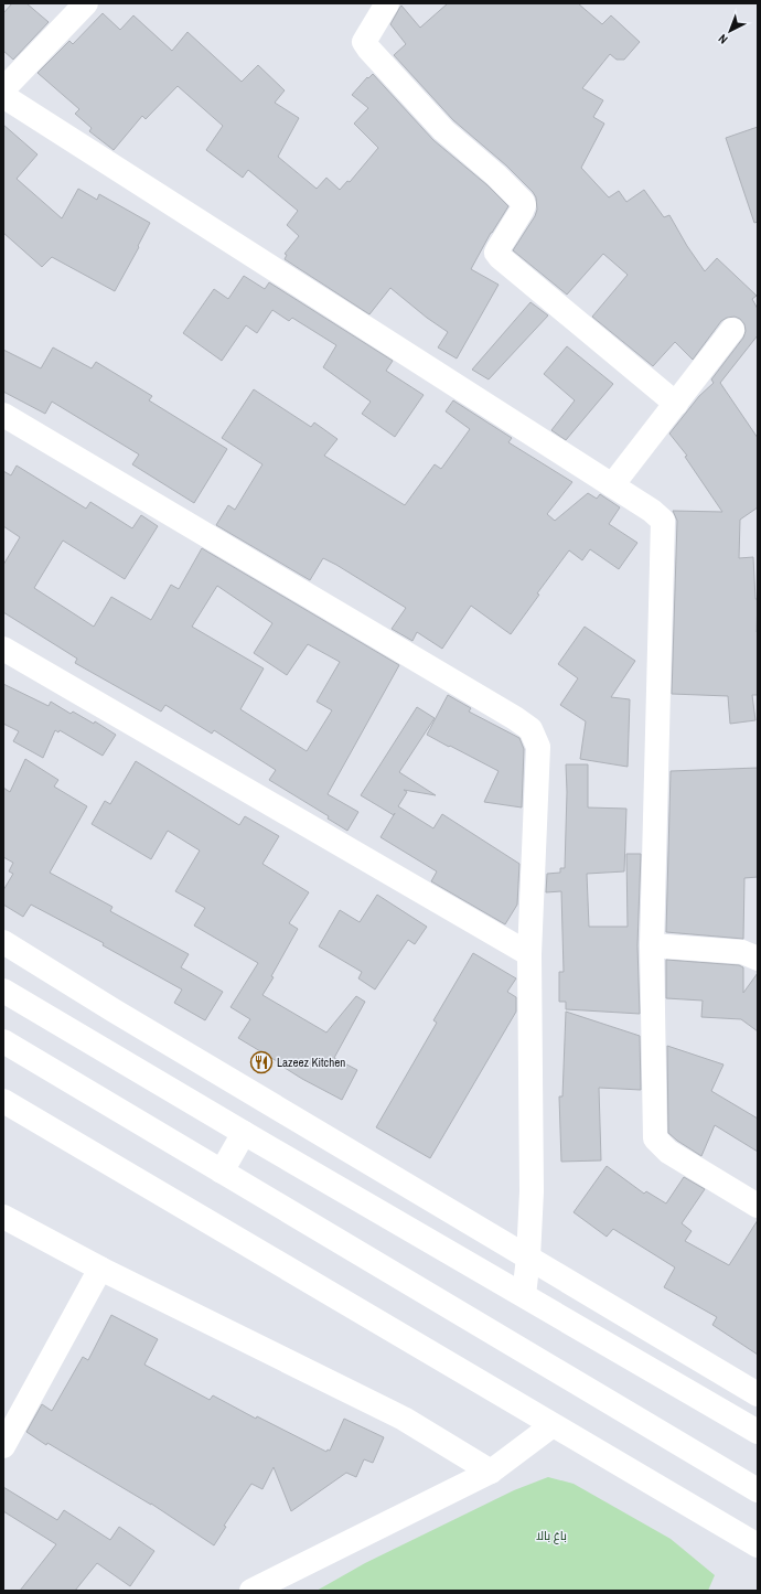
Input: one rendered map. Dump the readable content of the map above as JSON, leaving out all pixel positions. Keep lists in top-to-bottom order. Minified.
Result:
{"parks":["باغ بالا"],"places":{"restaurant":["Lazeez Kitchen"]},"north":"bottom left"}
